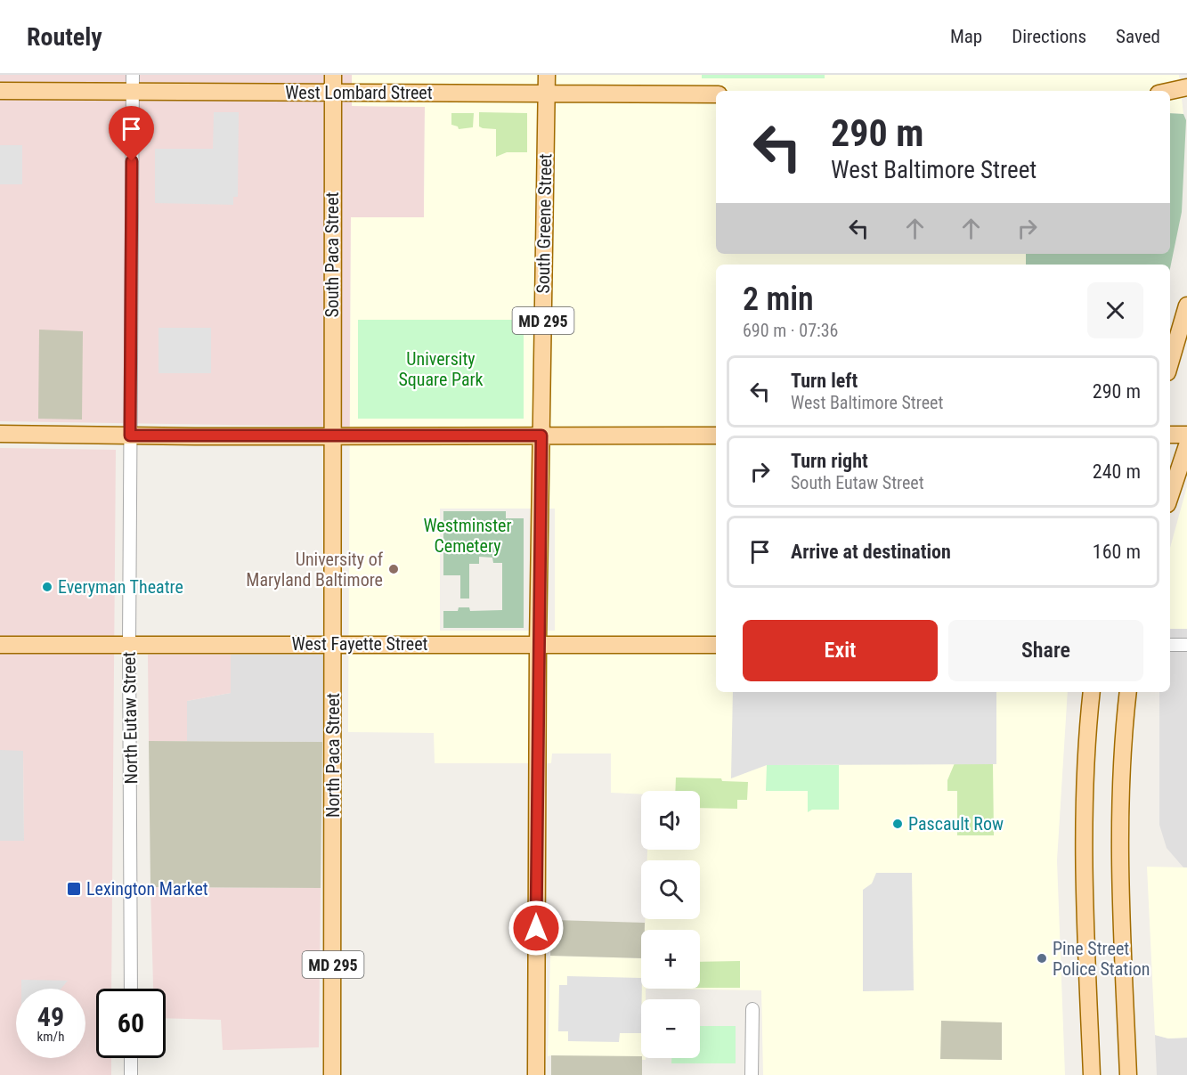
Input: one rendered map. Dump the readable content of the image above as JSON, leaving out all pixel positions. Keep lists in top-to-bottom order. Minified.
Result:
{"streets":{"main road":["West Lombard Street","South Greene Street","South Paca Street","MD 295","West Fayette Street","North Paca Street"],"street":["North Eutaw Street"]},"crossings":[["West Lombard Street","South Greene Street"],["West Lombard Street","South Paca Street"],["West Lombard Street","North Eutaw Street"],["South Greene Street","MD 295"],["South Paca Street","North Paca Street"],["MD 295","West Fayette Street"],["West Fayette Street","North Eutaw Street"],["West Fayette Street","North Paca Street"]],"parks":["University Square Park","Westminster Cemetery"],"places":{"other":["University of Maryland Baltimore","Everyman Theatre","Pascault Row","Pine Street Police Station"],"transit":["Lexington Market"]},"page":{"header":"Routely","nav":["Map","Directions","Saved"],"turn":["290 m","West Baltimore Street"],"heading":["2 min","690 m · 07:36"],"list":[{"name":"Turn left","note":"West Baltimore Street","value":"290 m"},{"name":"Turn right","note":"South Eutaw Street","value":"240 m"},{"name":"Arrive at destination","value":"160 m"}],"buttons":["Exit","Share"],"map_buttons":["+","−"],"speed":"49 km/h","limit":"60"}}
